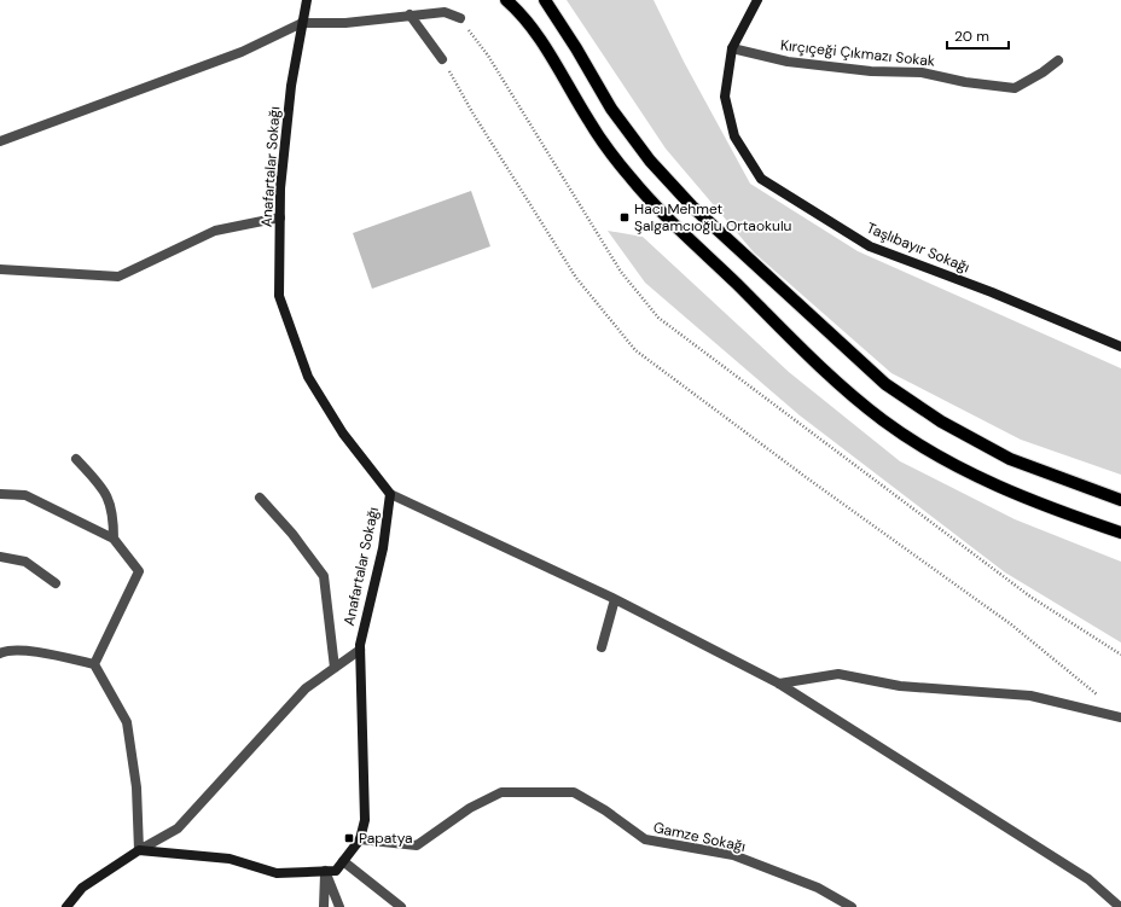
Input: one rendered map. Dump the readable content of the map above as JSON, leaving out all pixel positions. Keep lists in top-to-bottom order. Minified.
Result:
{"streets":{"main road":["Anafartalar Sokağı","Taşlıbayır Sokağı"],"street":["Kırçıçeği Çıkmazı Sokak","Gamze Sokağı"]},"crossings":[["Kırçıçeği Çıkmazı Sokak","Taşlıbayır Sokağı"],["Anafartalar Sokağı","Gamze Sokağı"]],"places":{"transit":["Hacı Mehmet Şalgamcıoğlu Ortaokulu","Papatya"]},"scale_bar":"20 m"}
